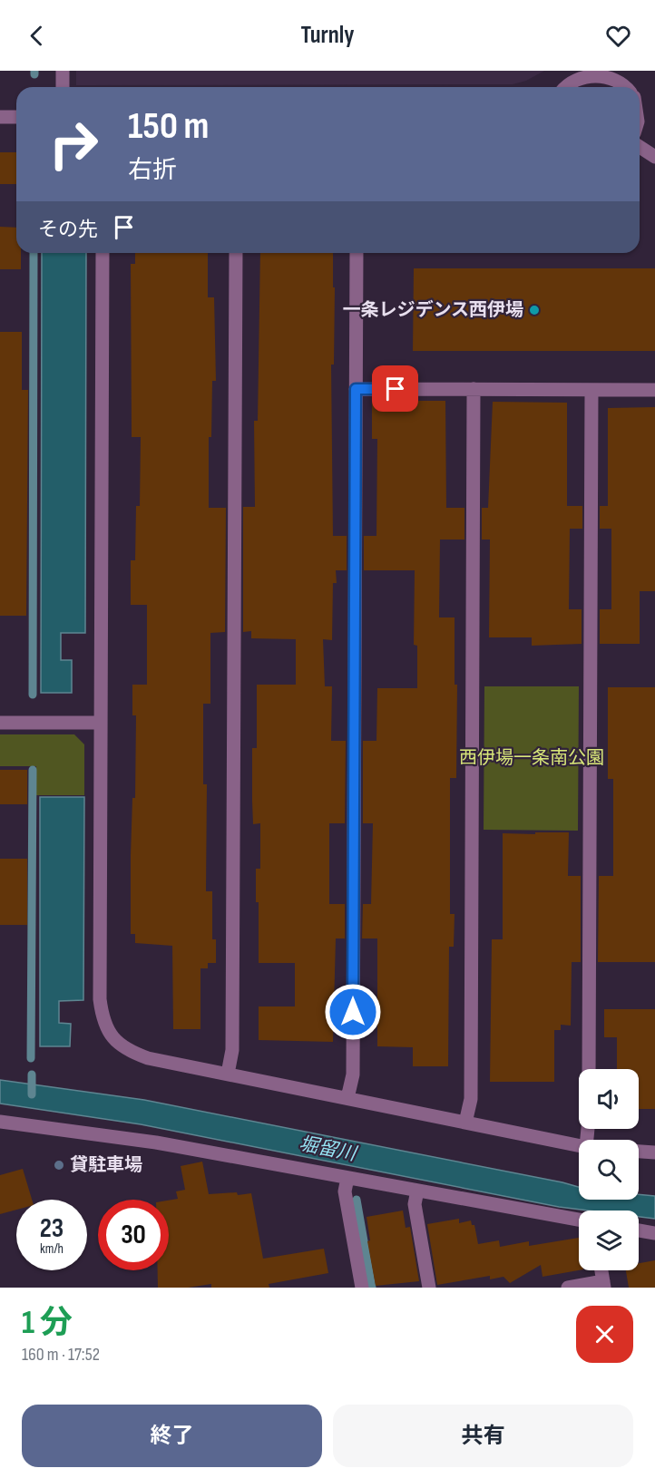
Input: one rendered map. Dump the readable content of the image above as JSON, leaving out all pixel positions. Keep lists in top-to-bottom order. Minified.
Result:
{"water":["堀留川"],"parks":["西伊場一条南公園"],"places":["一条レジデンス西伊場","貸駐車場"],"page":{"header":"Turnly","turn":["150 m","右折"],"then":"その先","speed":"23 km/h","limit":"30","heading":["1 分","160 m · 17:52"],"buttons":["終了","共有"]}}
